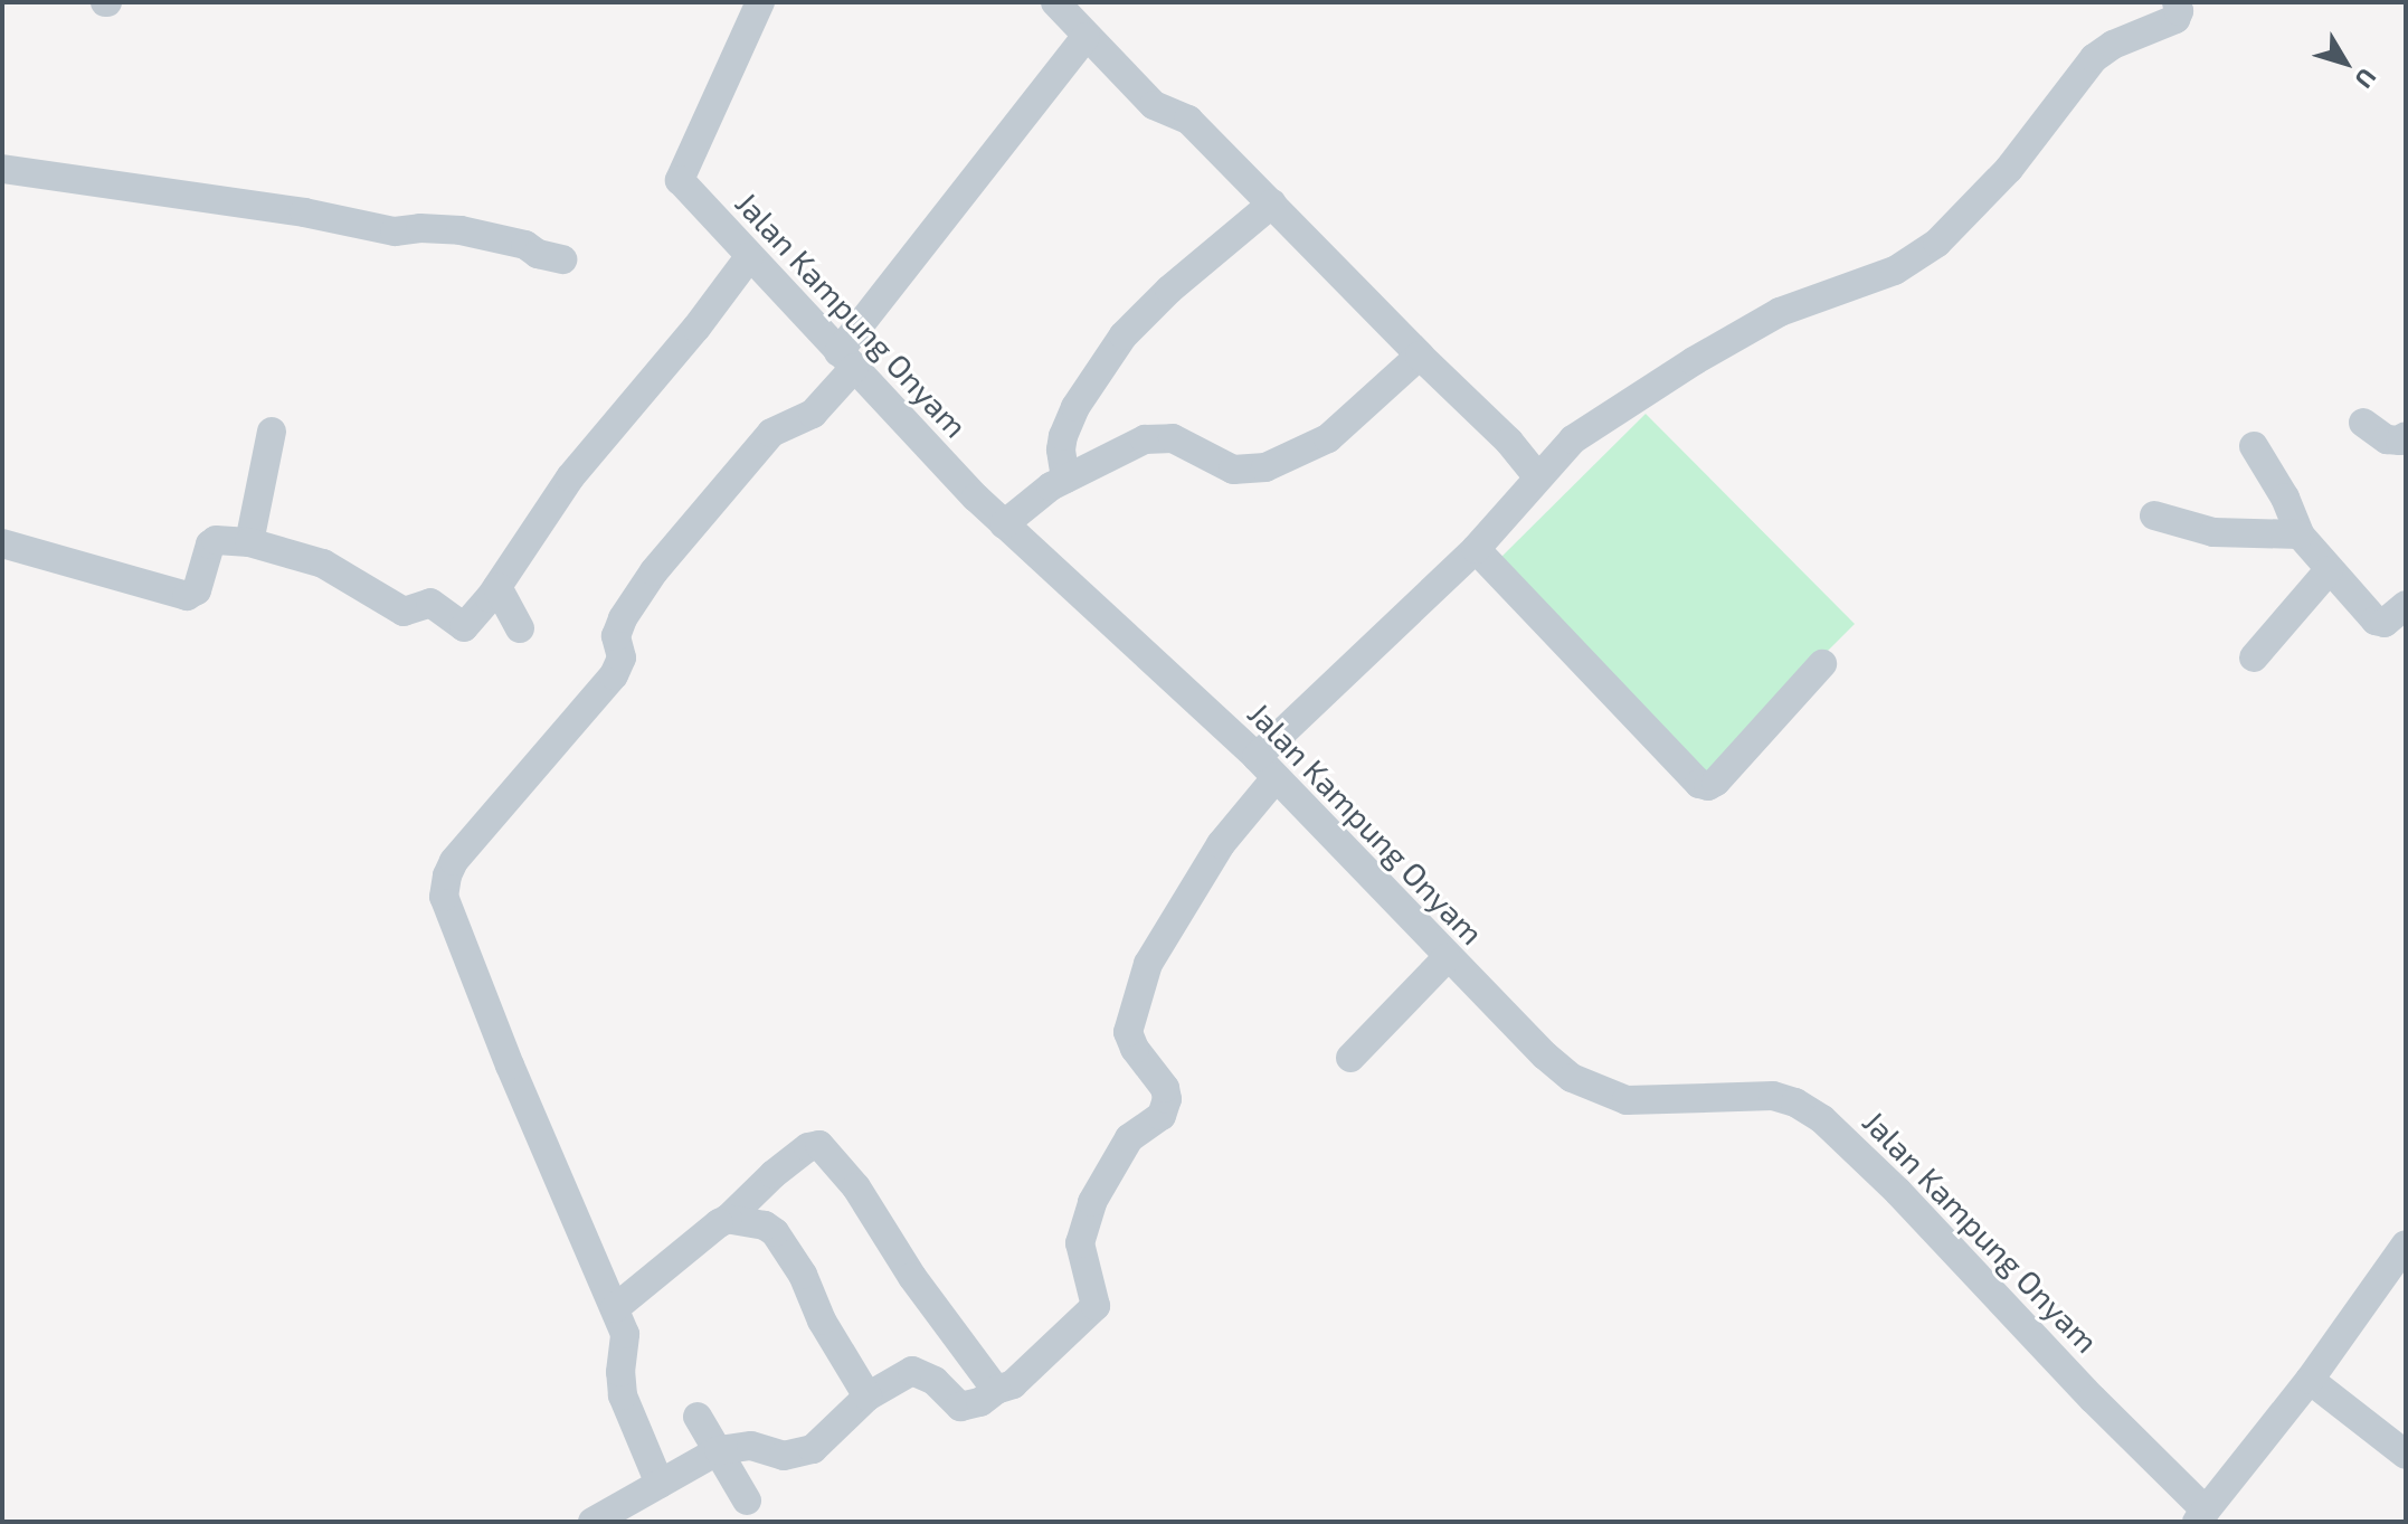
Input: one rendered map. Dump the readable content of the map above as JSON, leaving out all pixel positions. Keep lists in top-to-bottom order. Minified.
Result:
{"streets":{"street":["Jalan Kampung Onyam"]},"north":"bottom right"}
